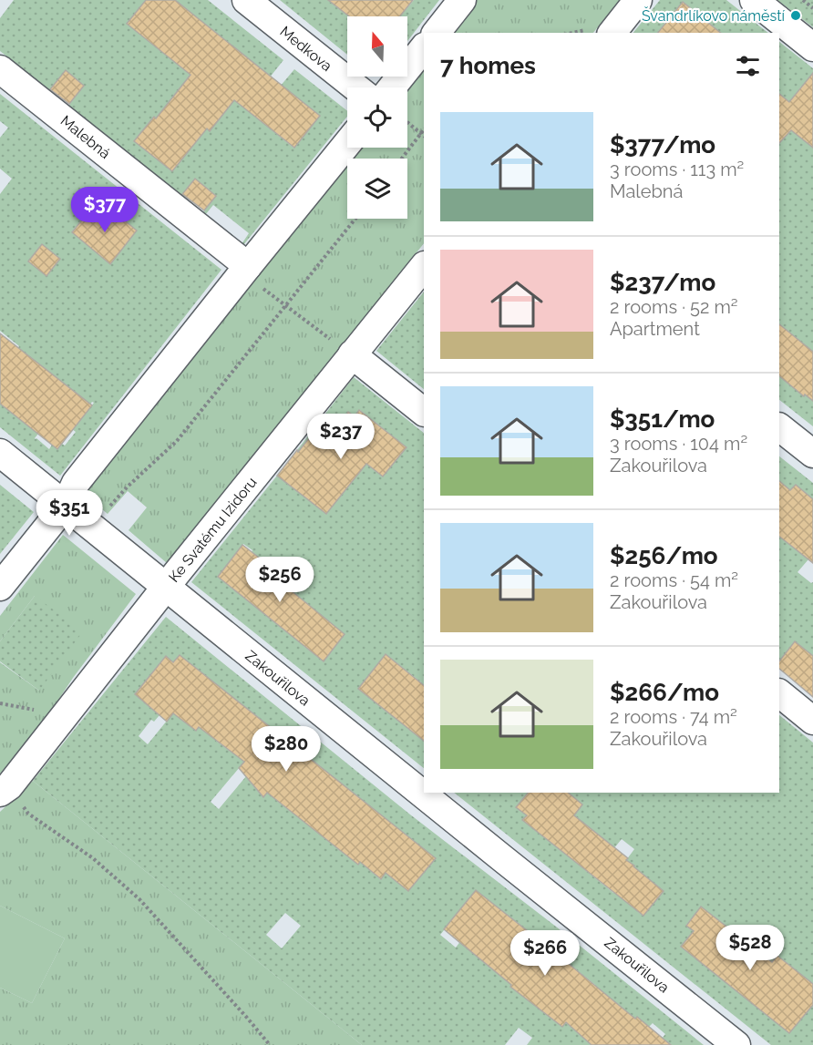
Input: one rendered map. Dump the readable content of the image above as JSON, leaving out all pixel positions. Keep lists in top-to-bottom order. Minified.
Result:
{"streets":{"street":["Medkova","Malebná","Ke Svatému Izidoru","Zakouřilova"]},"crossings":[["Ke Svatému Izidoru","Zakouřilova"]],"places":["Švandrlíkovo náměstí"],"north":"top","page":{"heading":"7 homes","list":[{"name":"$377/mo","note":"3 rooms · 113 m² · Malebná"},{"name":"$237/mo","note":"2 rooms · 52 m² · Apartment"},{"name":"$351/mo","note":"3 rooms · 104 m² · Zakouřilova"},{"name":"$256/mo","note":"2 rooms · 54 m² · Zakouřilova"},{"name":"$266/mo","note":"2 rooms · 74 m² · Zakouřilova"}],"price":["$377","$237","$351","$256","$280","$528","$266"]}}
